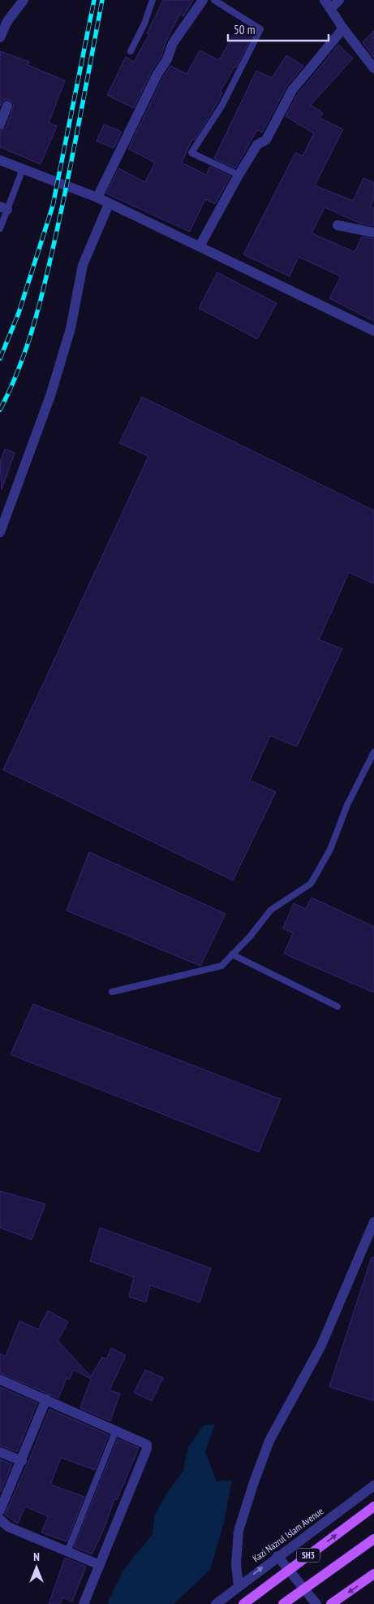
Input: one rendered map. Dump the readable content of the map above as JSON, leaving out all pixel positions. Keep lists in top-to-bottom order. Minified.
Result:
{"streets":{"main road":["SH3"],"street":["Kazi Nazrul Islam Avenue"]},"scale_bar":"50 m","north":"top"}
